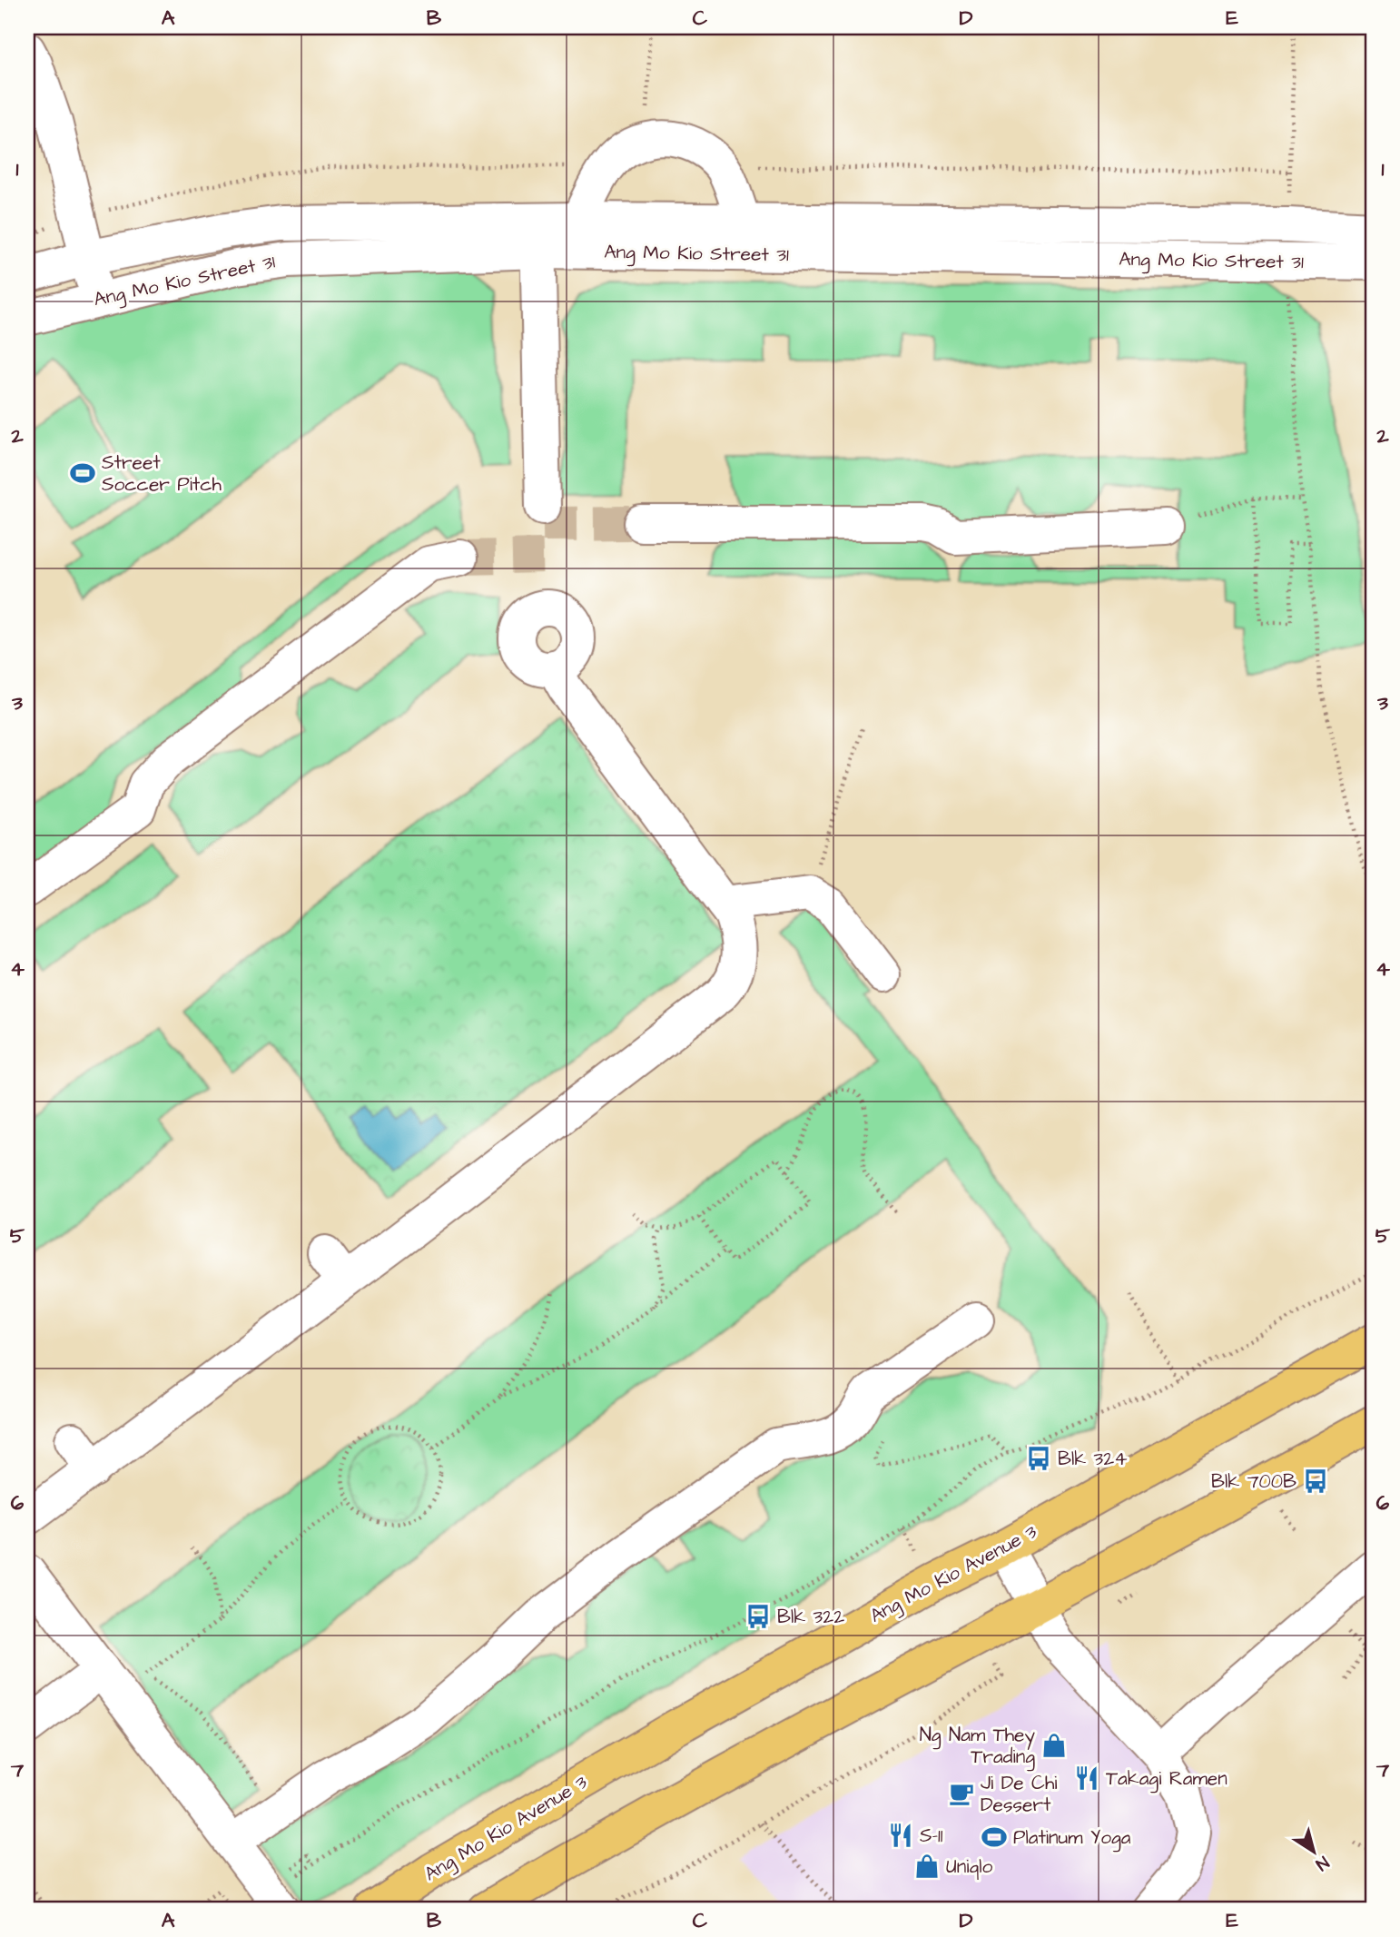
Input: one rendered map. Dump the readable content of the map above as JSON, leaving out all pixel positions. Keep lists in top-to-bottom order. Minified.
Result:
{"streets":{"main road":["Ang Mo Kio Avenue 3"],"street":["Ang Mo Kio Street 31"]},"places":{"sports":["Street Soccer Pitch","Platinum Yoga"],"bus stop":["Blk 324","Blk 700B","Blk 322"],"shop":["Ng Nam They Trading","Uniqlo"],"restaurant":["Takagi Ramen","S-11"],"cafe":["Ji De Chi Dessert"]},"north":"bottom right","grid":{"columns":["A","B","C","D","E"],"rows":["1","2","3","4","5","6","7"]}}
